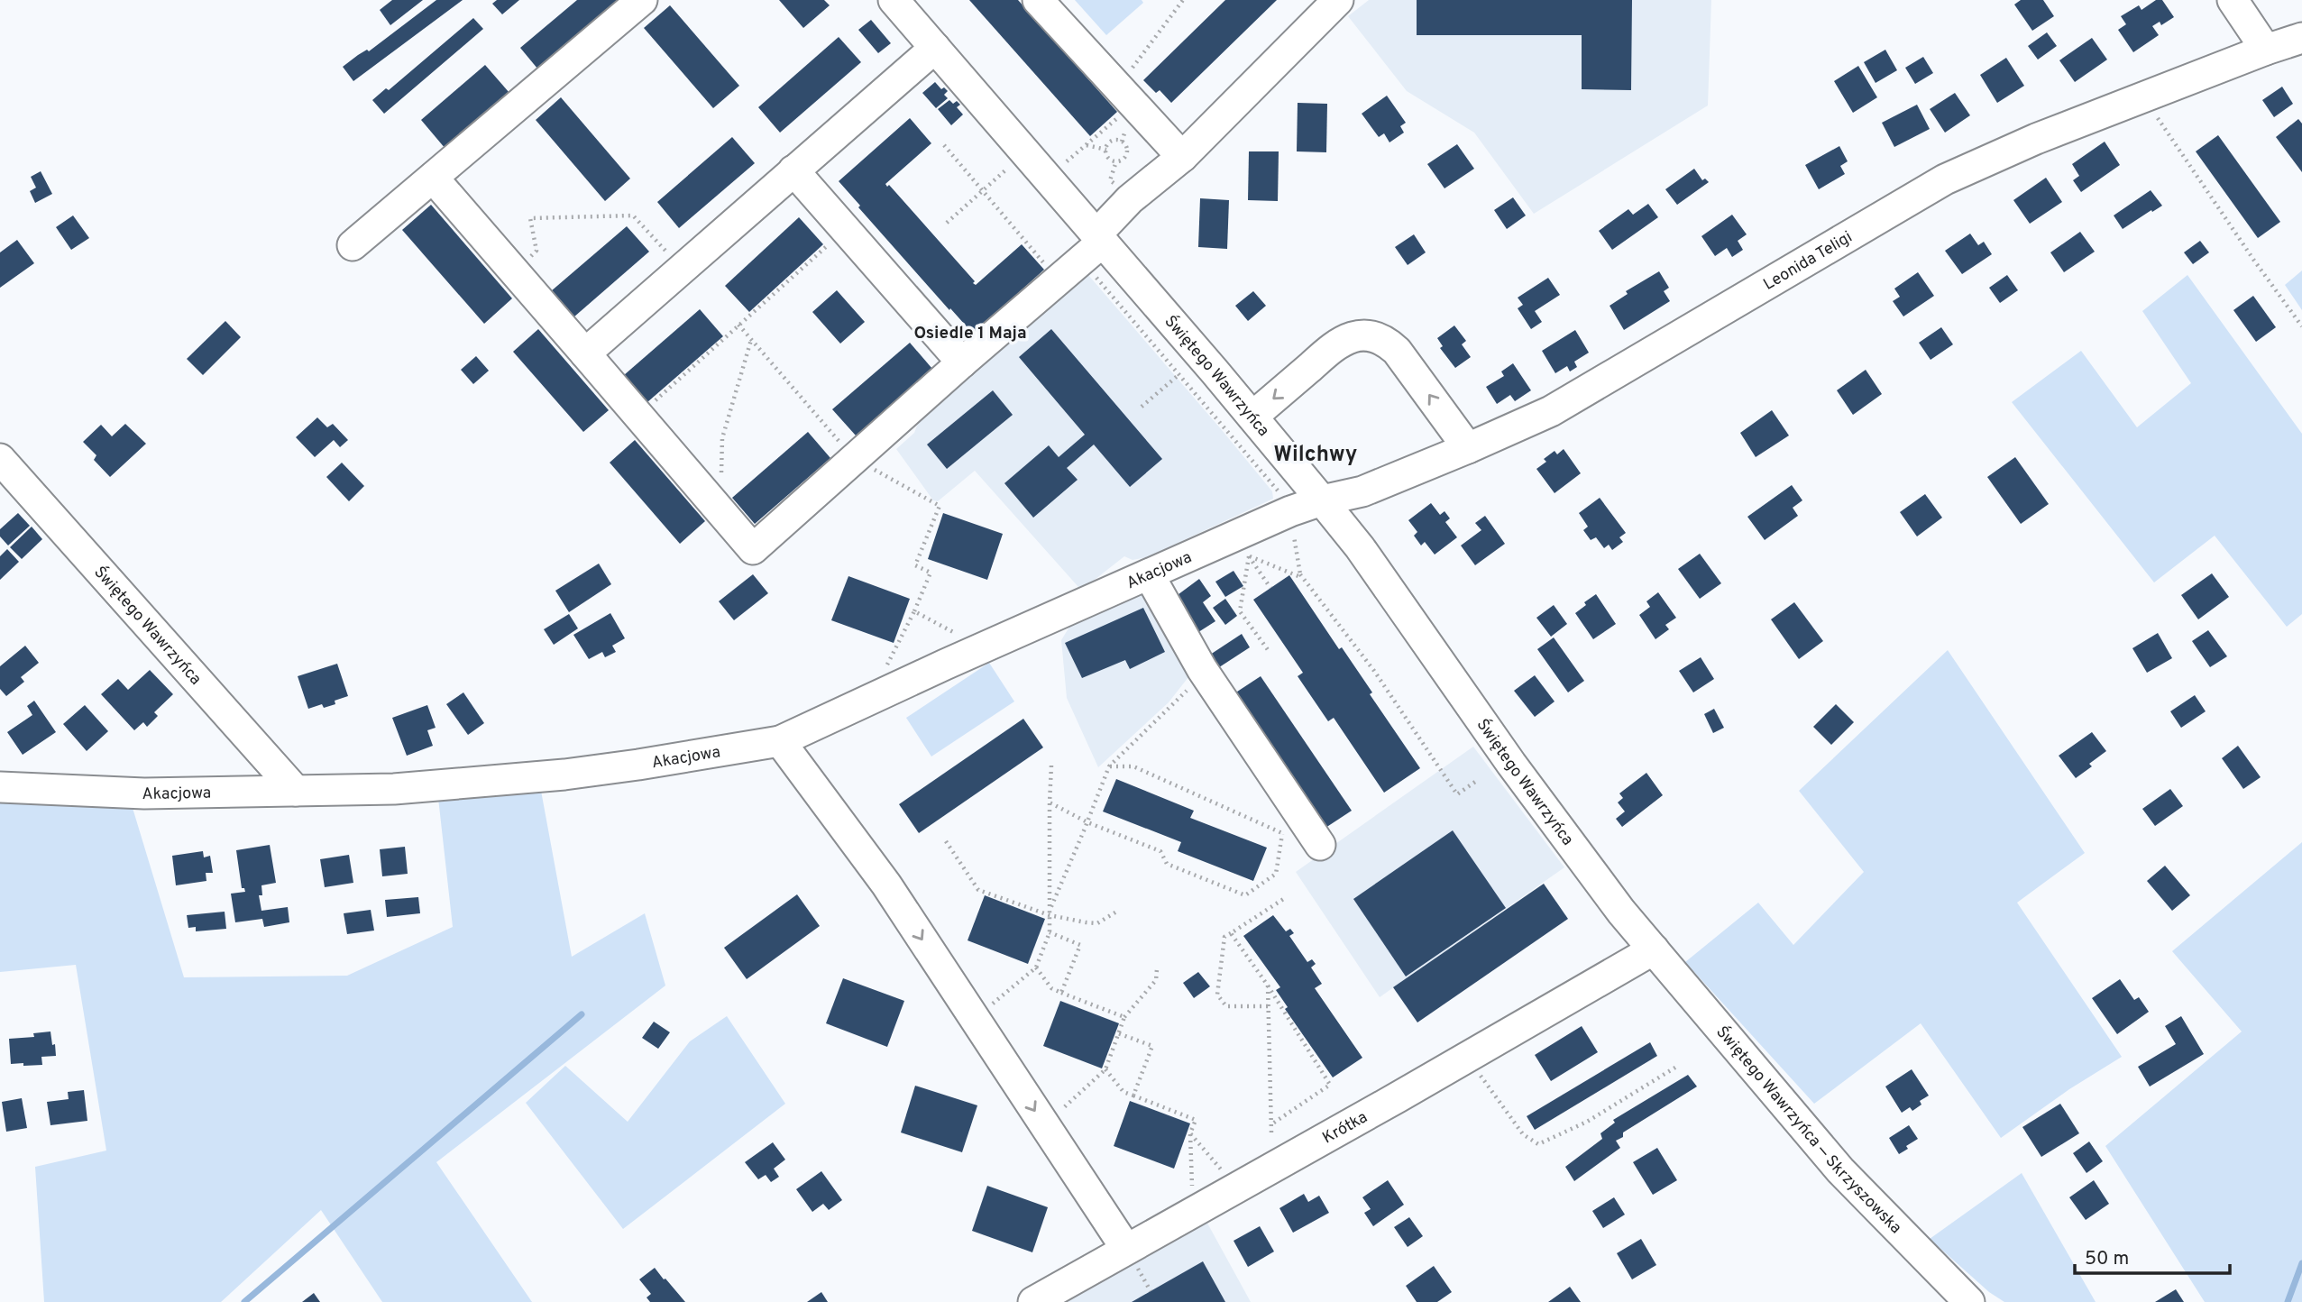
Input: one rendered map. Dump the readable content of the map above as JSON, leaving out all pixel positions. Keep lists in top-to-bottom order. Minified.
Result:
{"streets":{"street":["Leonida Teligi","Świętego Wawrzyńca","Akacjowa","Krótka","Świętego Wawrzyńca — Skrzyszowska"]},"crossings":[["Leonida Teligi","Świętego Wawrzyńca"],["Leonida Teligi","Akacjowa"],["Świętego Wawrzyńca","Akacjowa"],["Świętego Wawrzyńca","Krótka"],["Świętego Wawrzyńca","Świętego Wawrzyńca — Skrzyszowska"],["Krótka","Świętego Wawrzyńca — Skrzyszowska"]],"districts":["Osiedle 1 Maja","Wilchwy"],"scale_bar":"50 m"}
